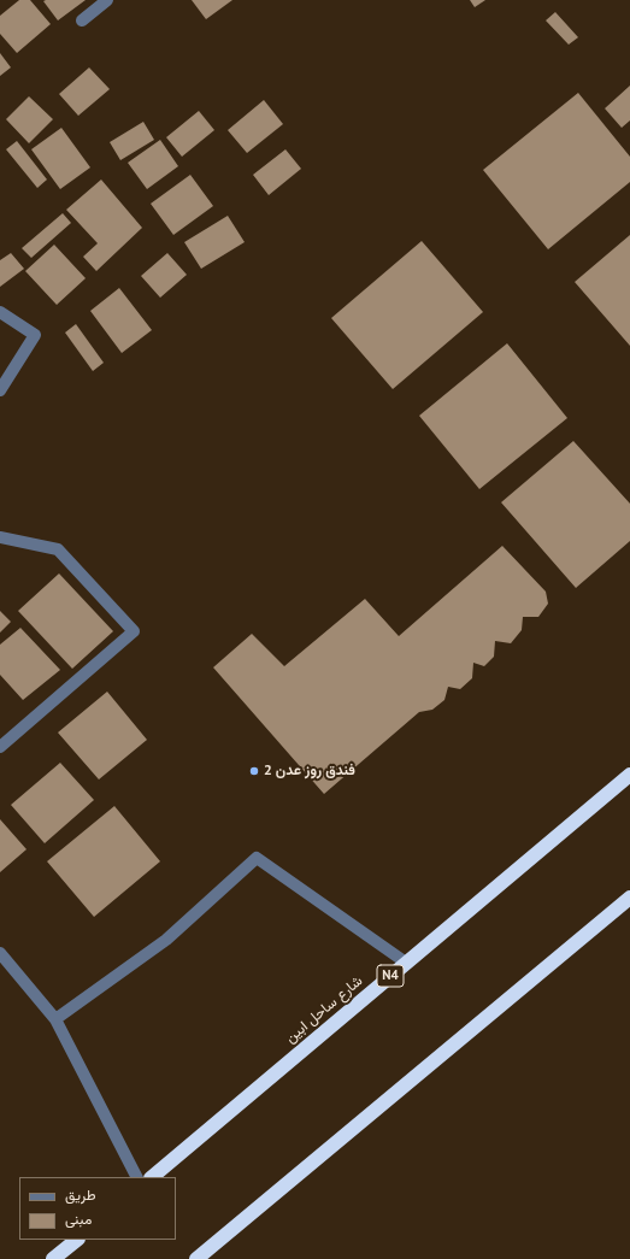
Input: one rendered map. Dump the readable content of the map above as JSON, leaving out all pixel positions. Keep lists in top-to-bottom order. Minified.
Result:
{"streets":{"highway":["N4","شارع ساحل ابين"]},"places":["فندق روز عدن 2"],"legend":["طريق","مبنى"]}
